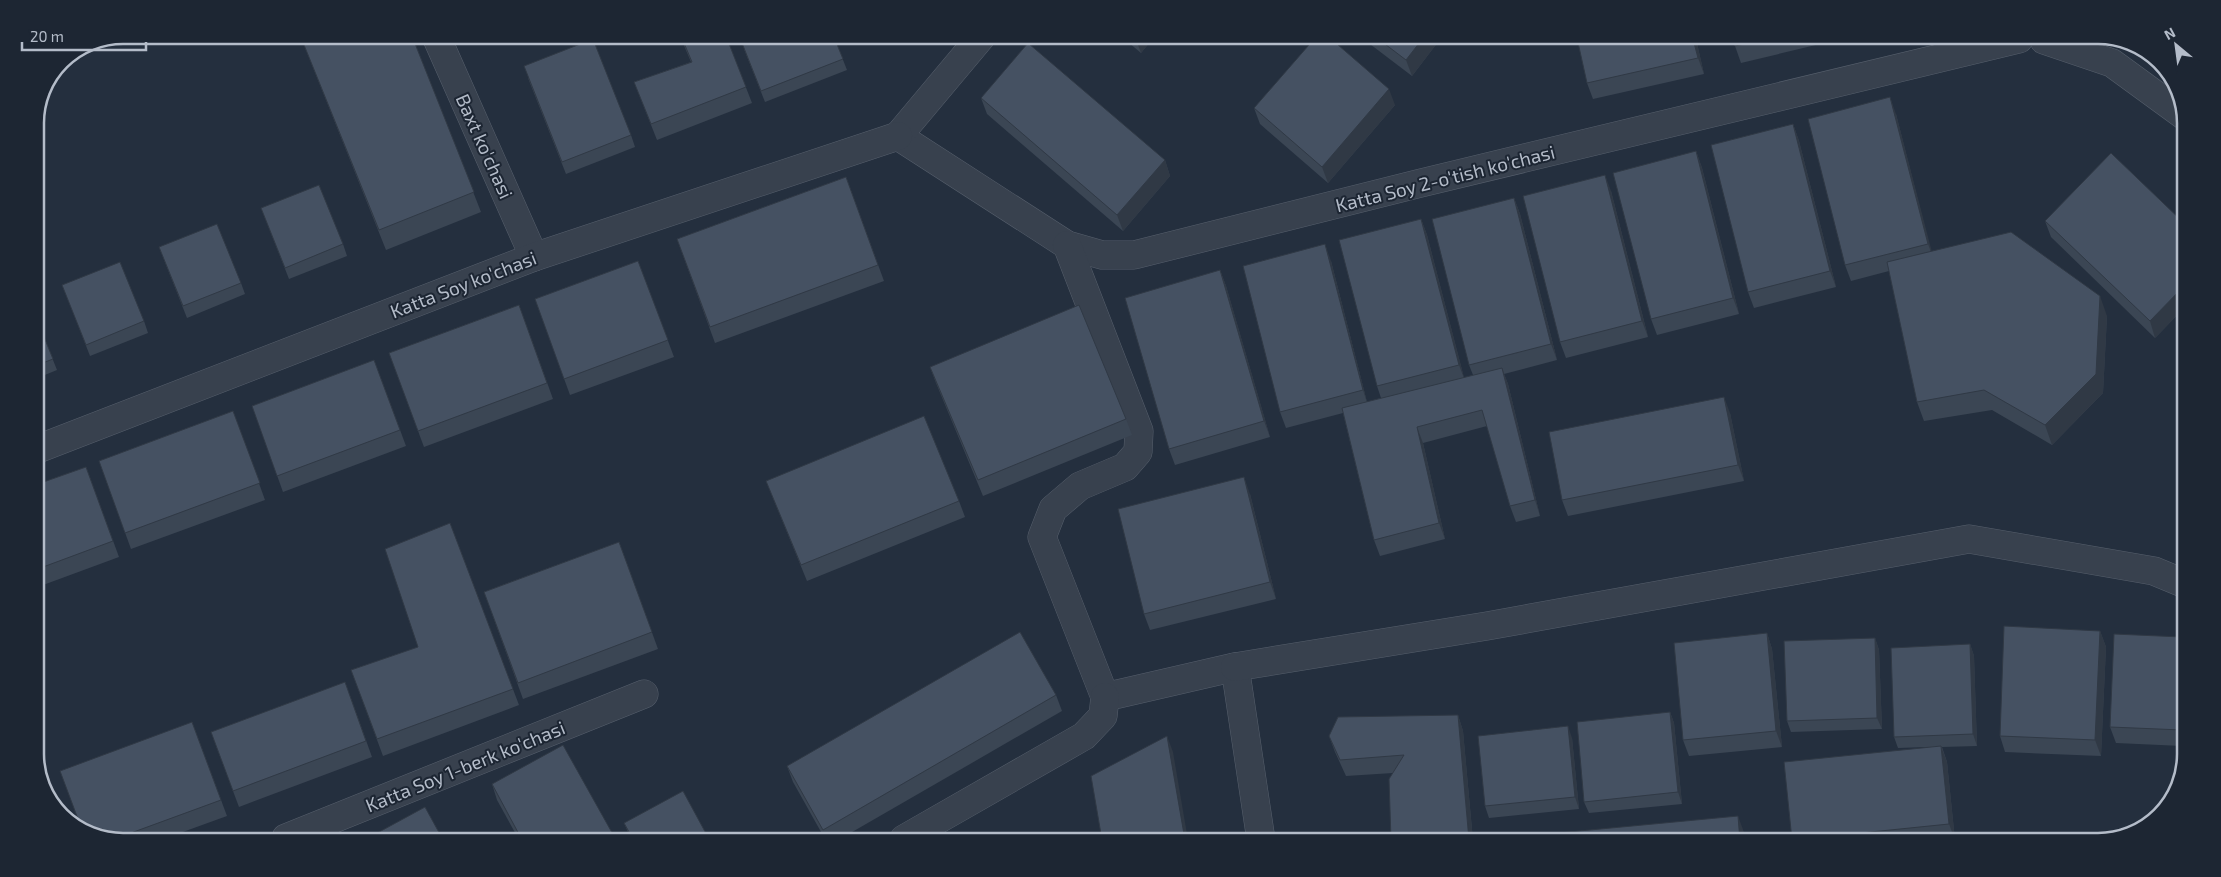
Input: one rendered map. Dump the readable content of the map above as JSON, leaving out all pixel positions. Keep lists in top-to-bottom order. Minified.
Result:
{"streets":{"street":["Baxt ko'chasi","Katta Soy 2-o'tish ko'chasi","Katta Soy ko'chasi","Katta Soy 1-berk ko'chasi"]},"crossings":[["Baxt ko'chasi","Katta Soy ko'chasi"],["Katta Soy 2-o'tish ko'chasi","Katta Soy ko'chasi"]],"scale_bar":"20 m","north":"top left"}
